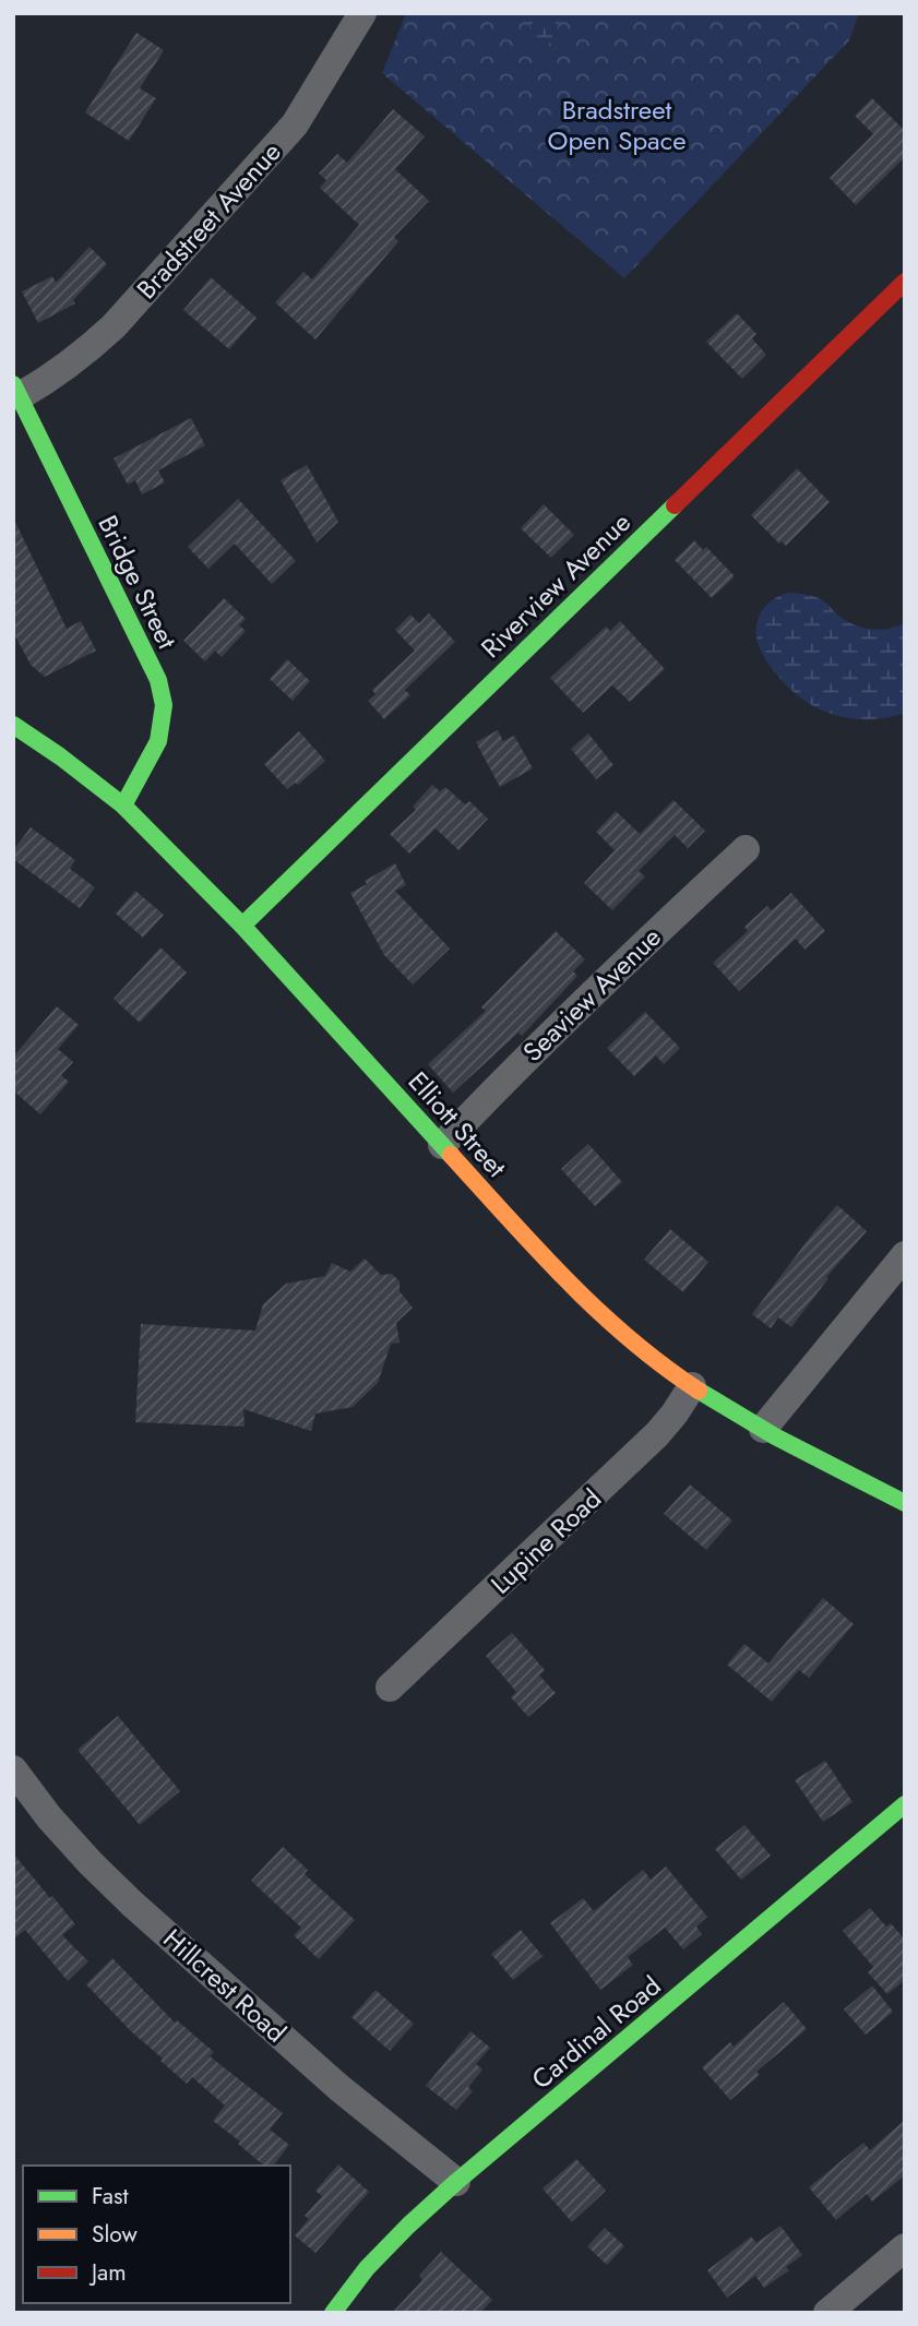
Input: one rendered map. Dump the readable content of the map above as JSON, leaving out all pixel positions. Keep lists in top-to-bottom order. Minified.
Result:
{"streets":{"street":["Bradstreet Avenue","Bridge Street","Riverview Avenue","Seaview Avenue","Elliott Street","Lupine Road","Hillcrest Road","Cardinal Road"]},"crossings":[["Bradstreet Avenue","Bridge Street"],["Bridge Street","Elliott Street"],["Riverview Avenue","Elliott Street"],["Seaview Avenue","Elliott Street"],["Elliott Street","Lupine Road"],["Hillcrest Road","Cardinal Road"]],"parks":["Bradstreet Open Space"],"legend":["Fast","Slow","Jam"]}
